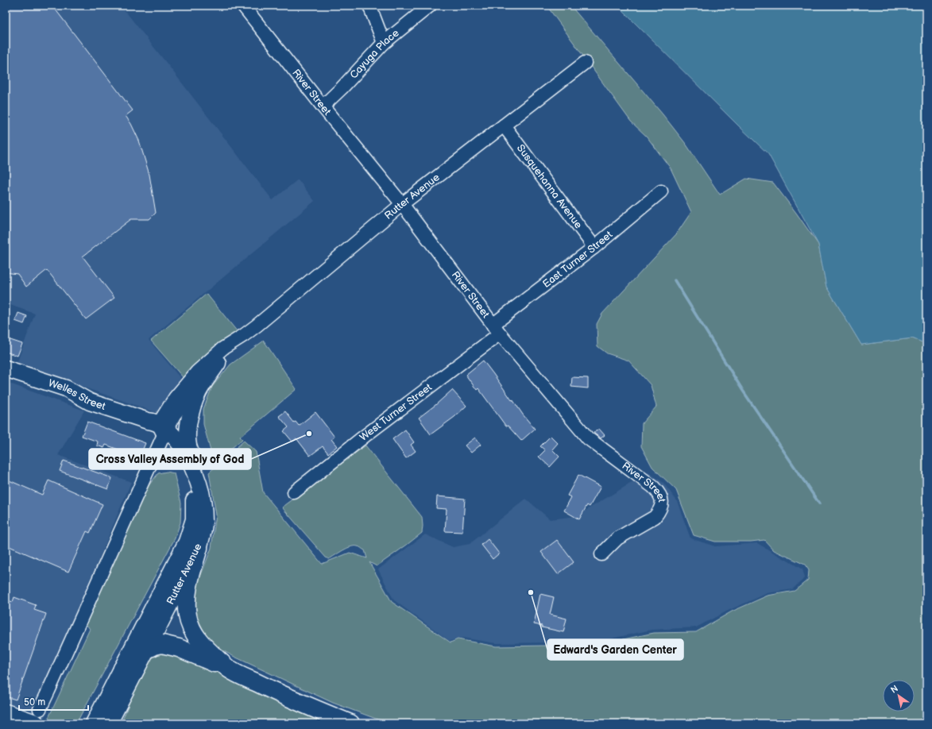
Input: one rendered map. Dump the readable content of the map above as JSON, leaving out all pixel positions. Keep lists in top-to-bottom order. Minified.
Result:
{"streets":{"main road":["Rutter Avenue","Welles Street"],"street":["Cayuga Place","River Street","Susquehanna Avenue","East Turner Street","West Turner Street"]},"crossings":[["Cayuga Place","River Street"],["River Street","Rutter Avenue"],["River Street","East Turner Street"],["River Street","West Turner Street"],["Susquehanna Avenue","Rutter Avenue"],["Susquehanna Avenue","East Turner Street"],["Rutter Avenue","Welles Street"],["East Turner Street","West Turner Street"]],"places":["Cross Valley Assembly of God","Edward's Garden Center"],"scale_bar":"50 m","north":"top left"}
